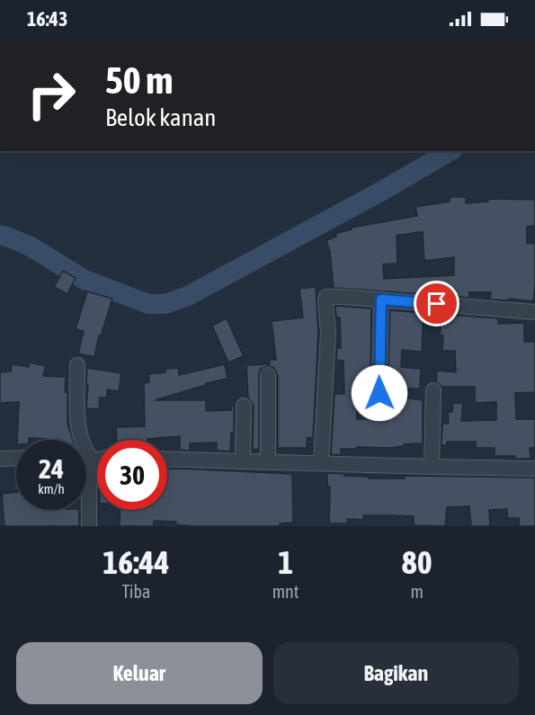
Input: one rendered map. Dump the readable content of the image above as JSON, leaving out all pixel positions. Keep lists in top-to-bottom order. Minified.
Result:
{"page":{"status":"16:43","turn":["50 m","Belok kanan"],"speed":"24 km/h","limit":"30","eta":["16:44","Tiba","1","mnt","80","m"],"buttons":["Keluar","Bagikan"]}}
